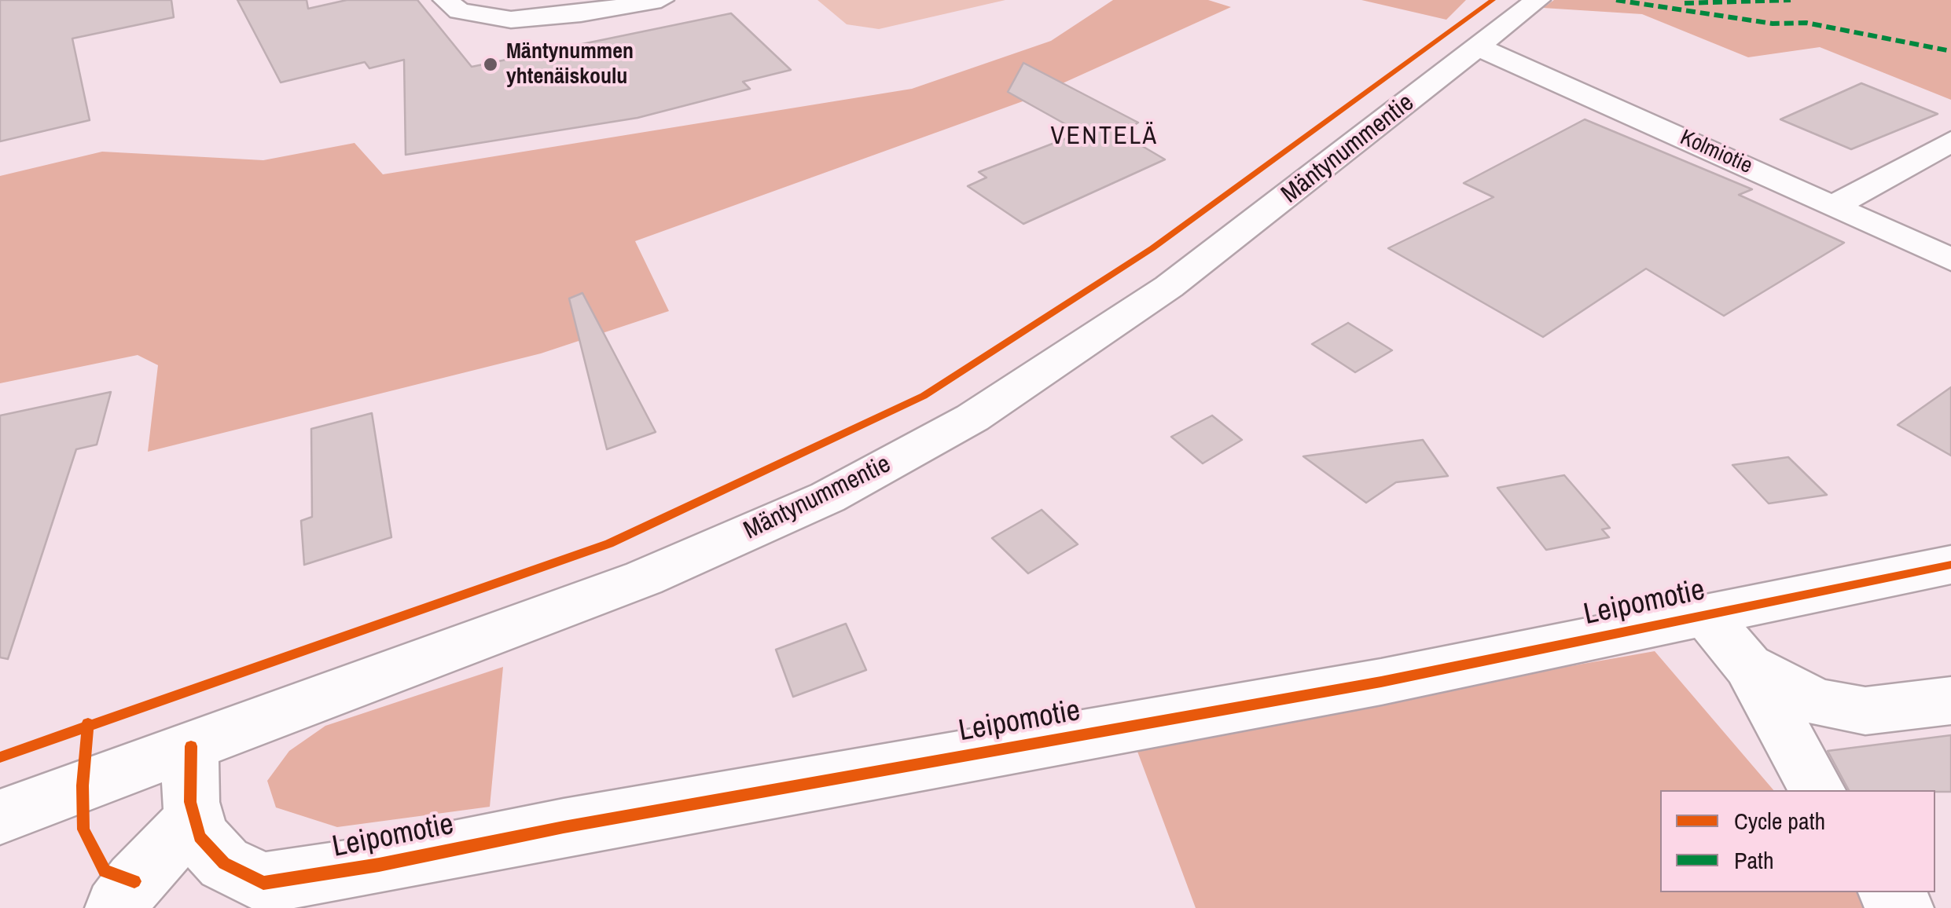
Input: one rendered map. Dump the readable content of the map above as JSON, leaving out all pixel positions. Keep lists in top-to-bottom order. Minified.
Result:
{"streets":{"street":["Mäntynummentie","Kolmiotie","Leipomotie"]},"crossings":[["Mäntynummentie","Kolmiotie"],["Mäntynummentie","Leipomotie"]],"districts":["VENTELÄ"],"places":["Mäntynummen yhtenäiskoulu"],"legend":["Cycle path","Path"]}
